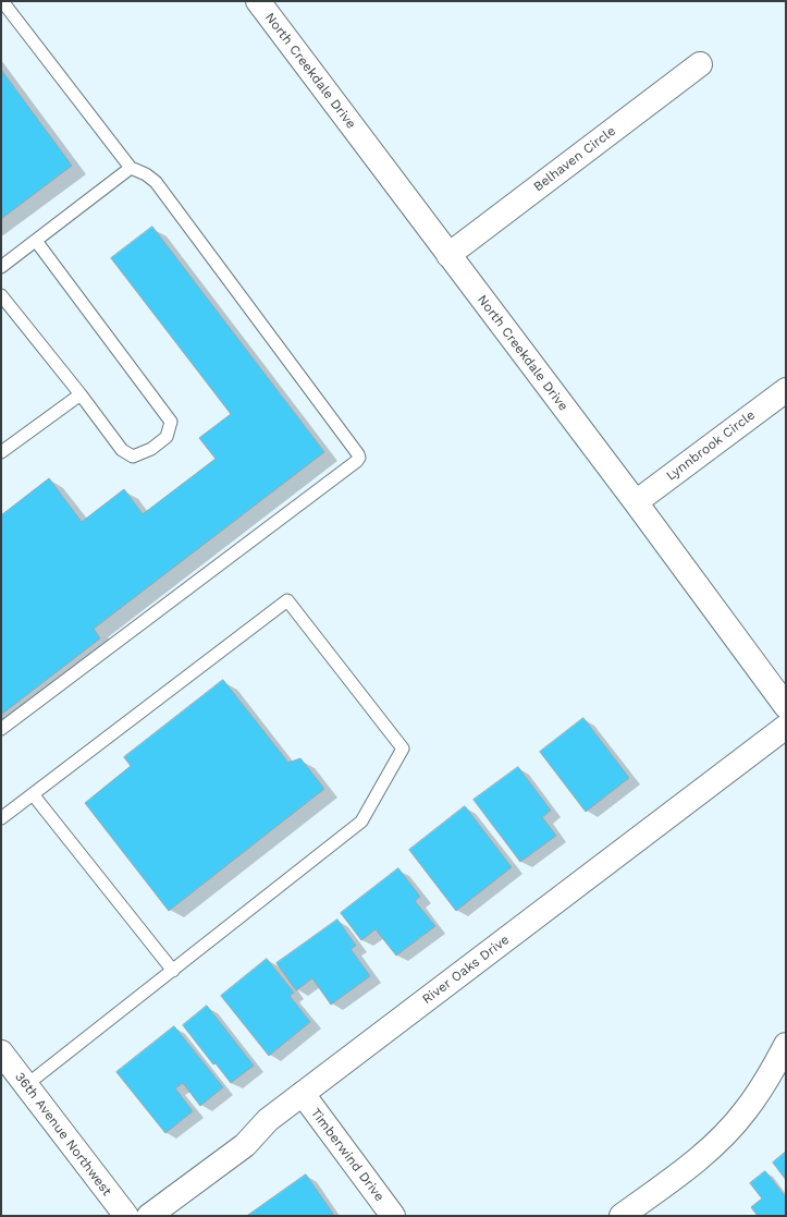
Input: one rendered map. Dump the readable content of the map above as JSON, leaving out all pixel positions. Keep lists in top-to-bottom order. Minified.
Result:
{"streets":{"street":["North Creekdale Drive","Belhaven Circle","Lynnbrook Circle","River Oaks Drive","36th Avenue Northwest","Timberwind Drive"]},"crossings":[["North Creekdale Drive","Belhaven Circle"],["North Creekdale Drive","Lynnbrook Circle"],["River Oaks Drive","Timberwind Drive"]]}
